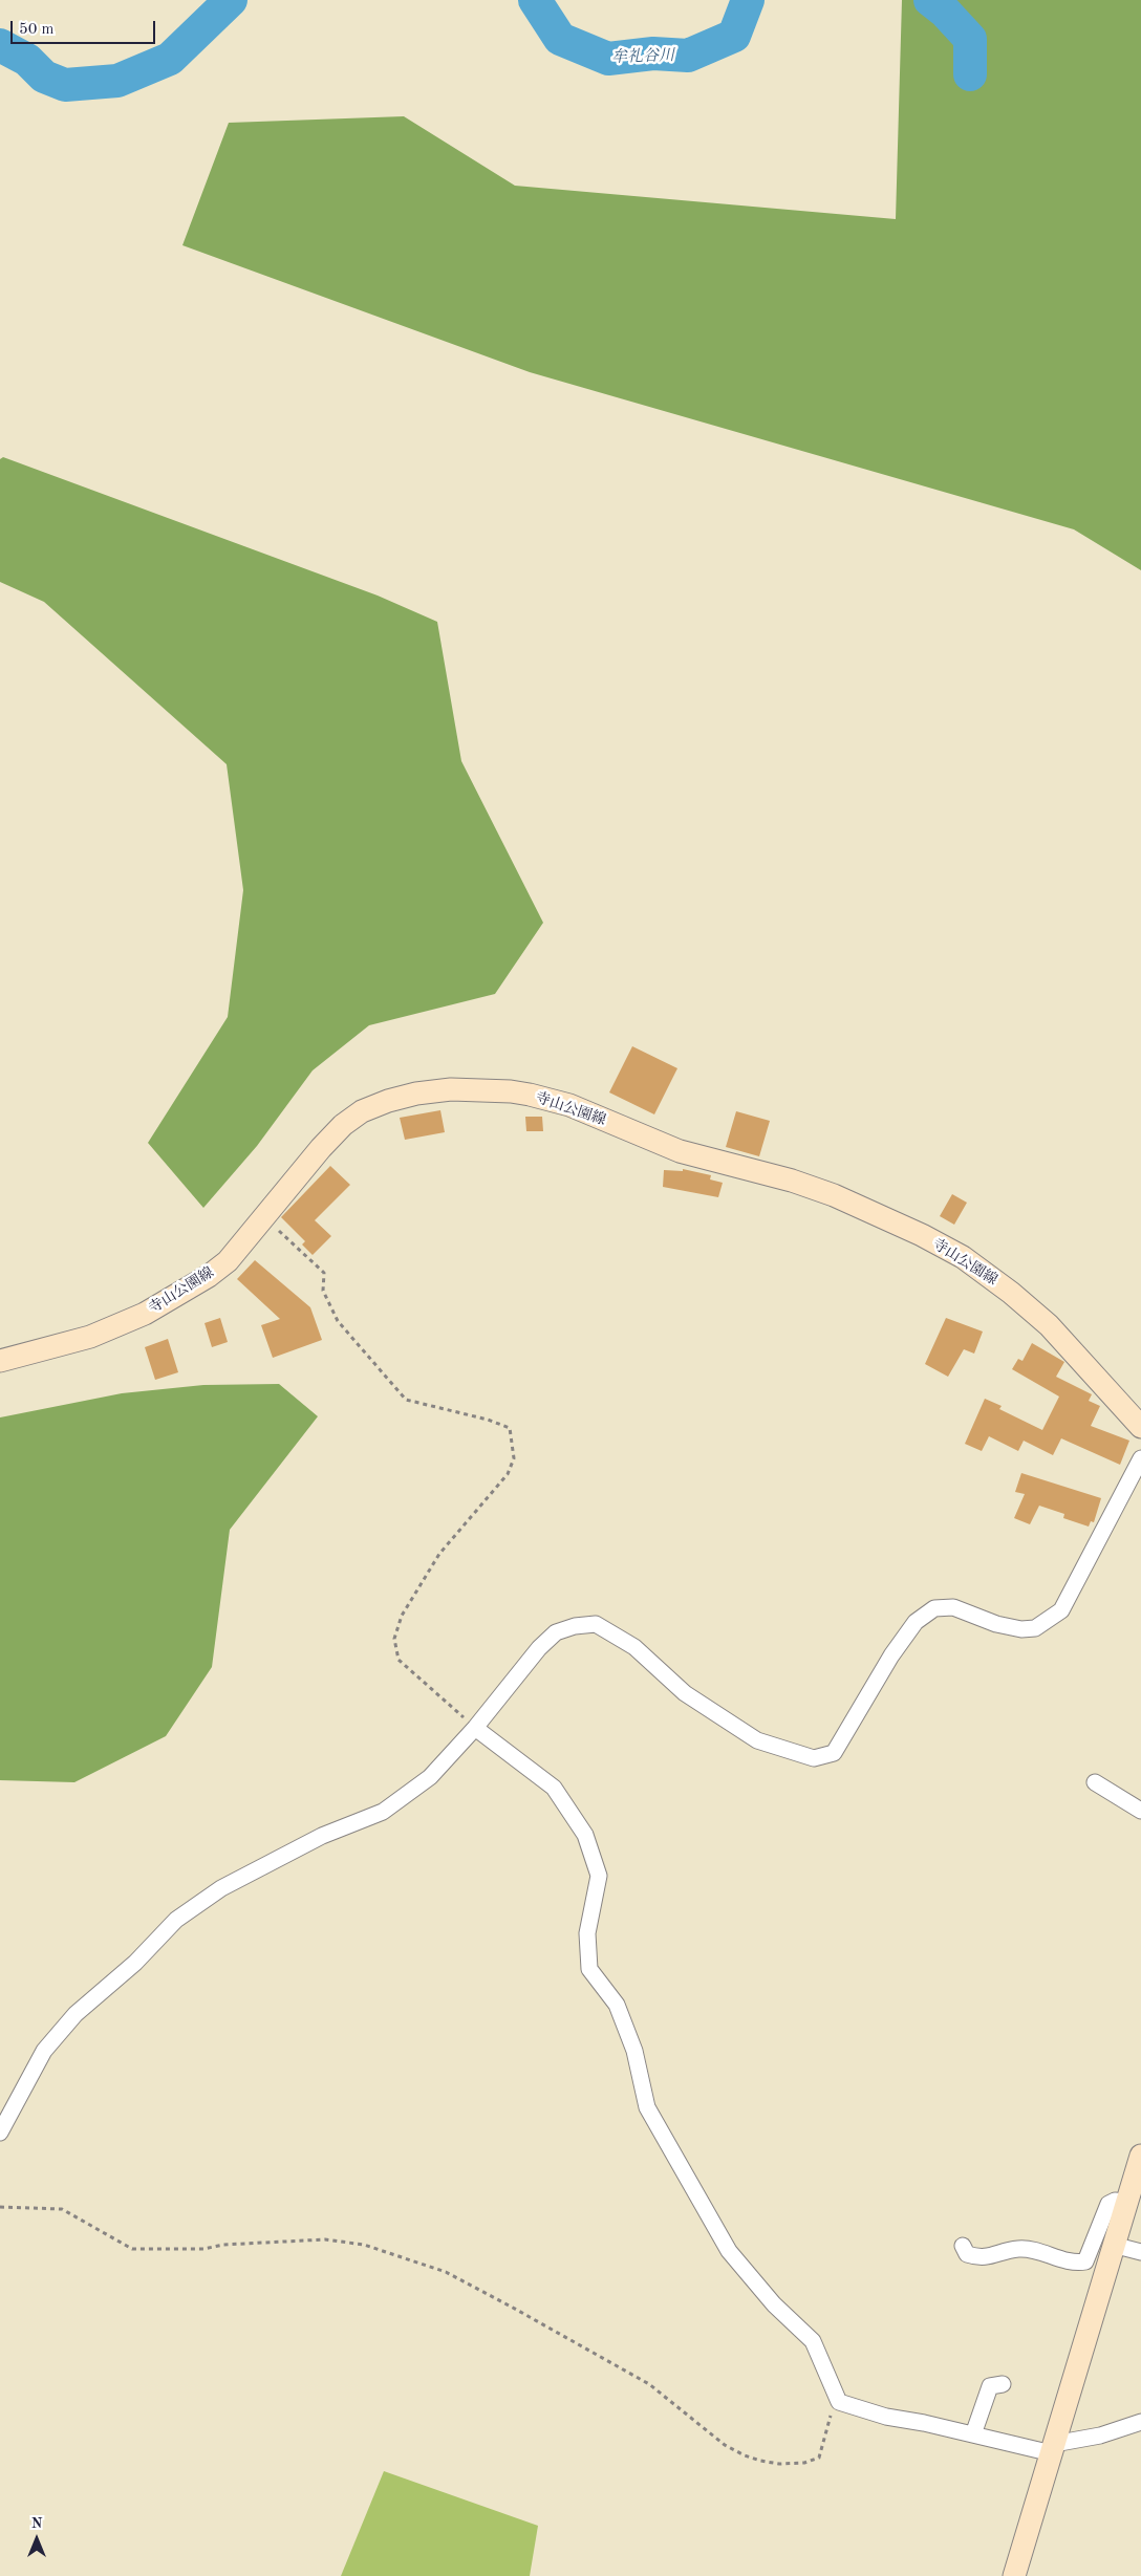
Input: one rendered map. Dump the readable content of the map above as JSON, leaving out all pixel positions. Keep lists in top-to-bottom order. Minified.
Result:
{"streets":{"main road":["寺山公園線"]},"water":["牟礼谷川"],"scale_bar":"50 m","north":"top"}
